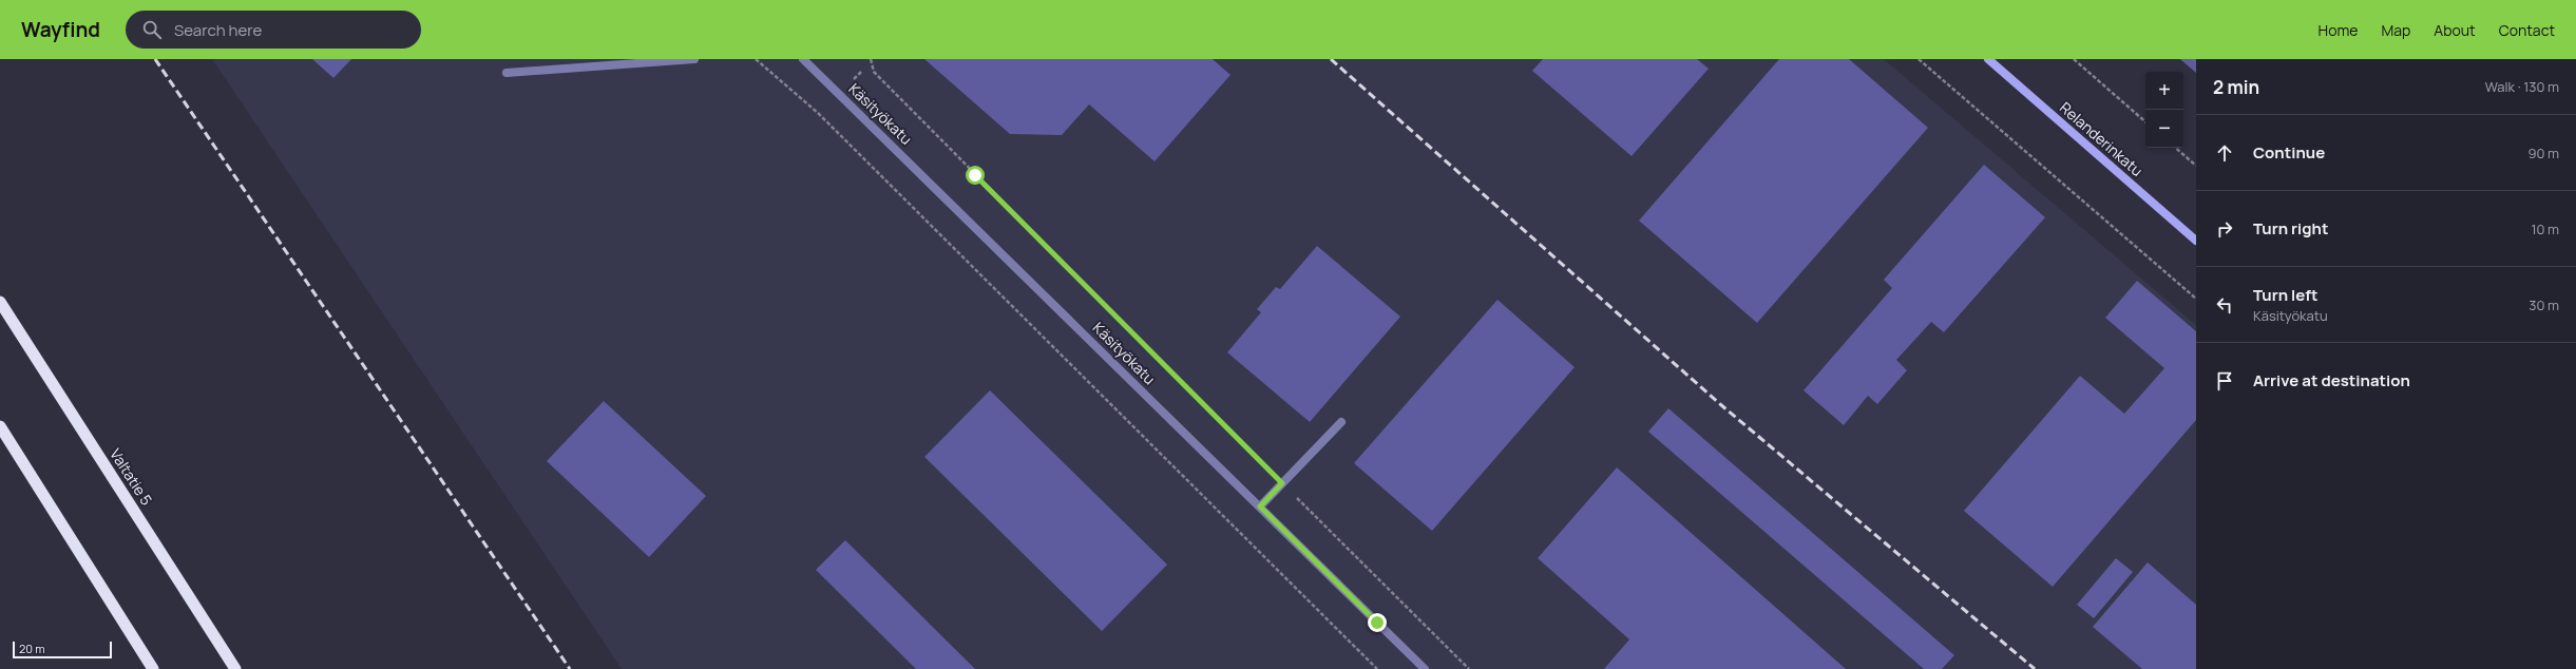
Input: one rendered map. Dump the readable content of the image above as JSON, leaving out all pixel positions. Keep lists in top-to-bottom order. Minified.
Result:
{"streets":{"highway":["Valtatie 5"],"main road":["Relanderinkatu"],"street":["Käsityökatu"]},"scale_bar":"20 m","page":{"header":"Wayfind","search":"Search here","nav":["Home","Map","About","Contact"],"heading":["2 min","Walk · 130 m"],"map_buttons":["+","−"],"list":[["Continue","90 m"],["Turn right","10 m"],["Turn left","Käsityökatu","30 m"],"Arrive at destination"],"scale":"20 m"}}
